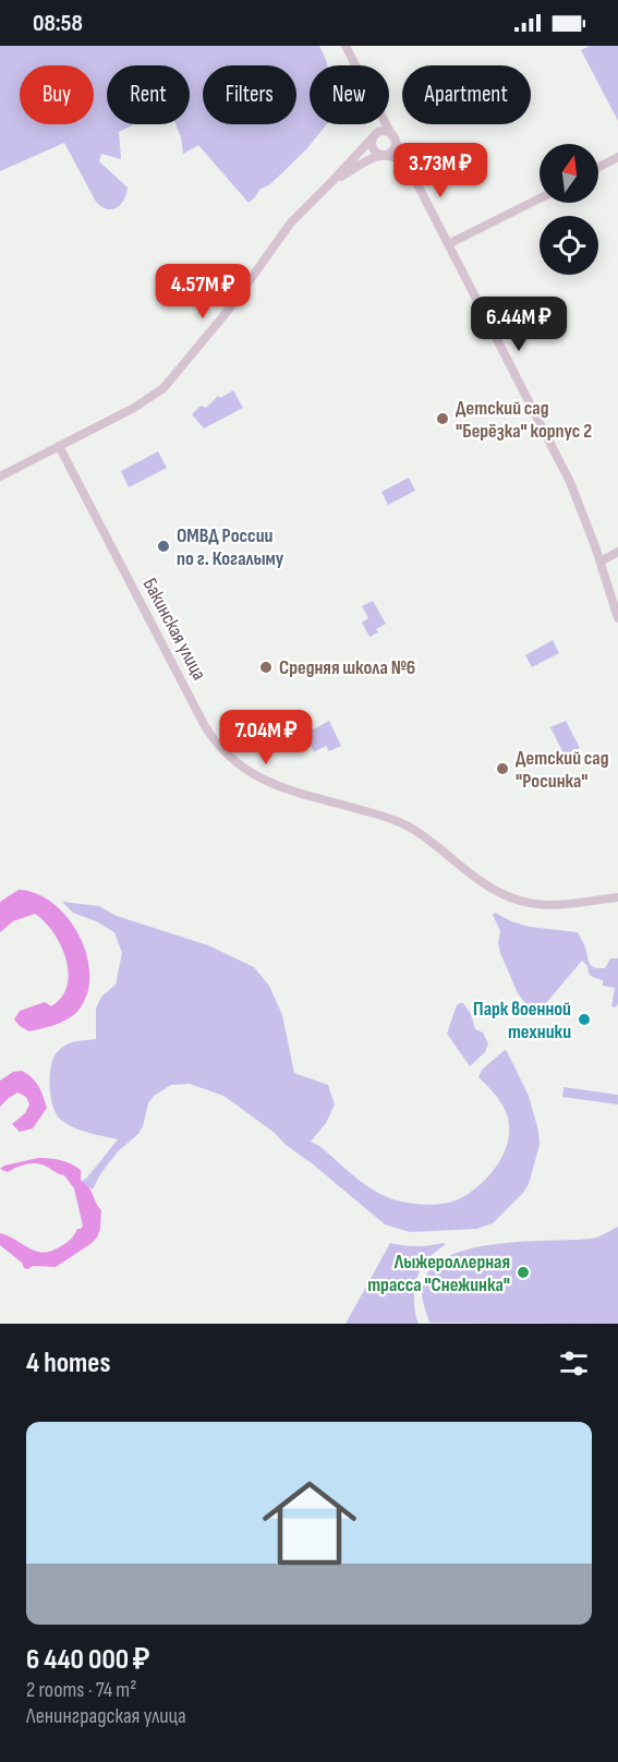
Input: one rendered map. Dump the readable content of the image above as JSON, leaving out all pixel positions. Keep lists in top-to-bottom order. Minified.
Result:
{"streets":{"street":["Бакинская улица"]},"places":["Детский сад \"Берёзка\" корпус 2","ОМВД России по г. Когалыму","Средняя школа №6","Детский сад \"Росинка\"","Парк военной техники","Лыжероллерная трасса \"Снежинка\""],"north":"top","page":{"status":"08:58","chip":["Buy","Rent","Filters","New","Apartment"],"price":["3.73M ₽","4.57M ₽","6.44M ₽","7.04M ₽"],"heading":"4 homes","list":[{"name":"6 440 000 ₽","note":"2 rooms · 74 m² · Ленинградская улица"}]}}
